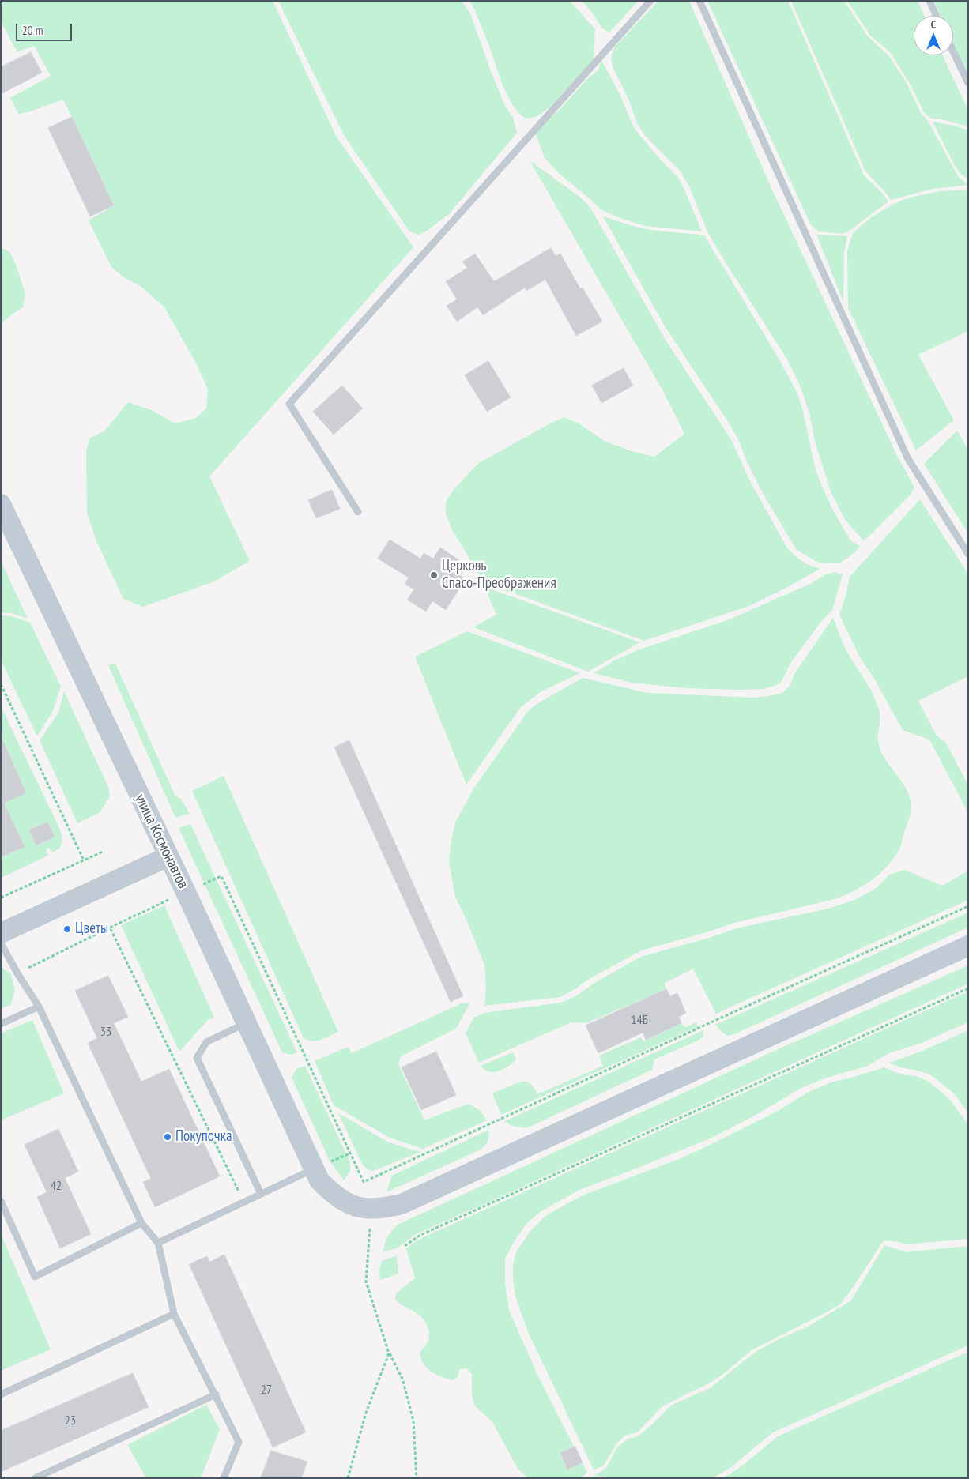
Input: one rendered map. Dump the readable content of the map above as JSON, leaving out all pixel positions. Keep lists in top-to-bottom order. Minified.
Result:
{"streets":{"main road":["улица Космонавтов"]},"places":["Церковь Спасо-Преображения","Цветы","Покупочка"],"house_numbers":["14Б","33","42","27","23"],"scale_bar":"20 m","north":"top"}
